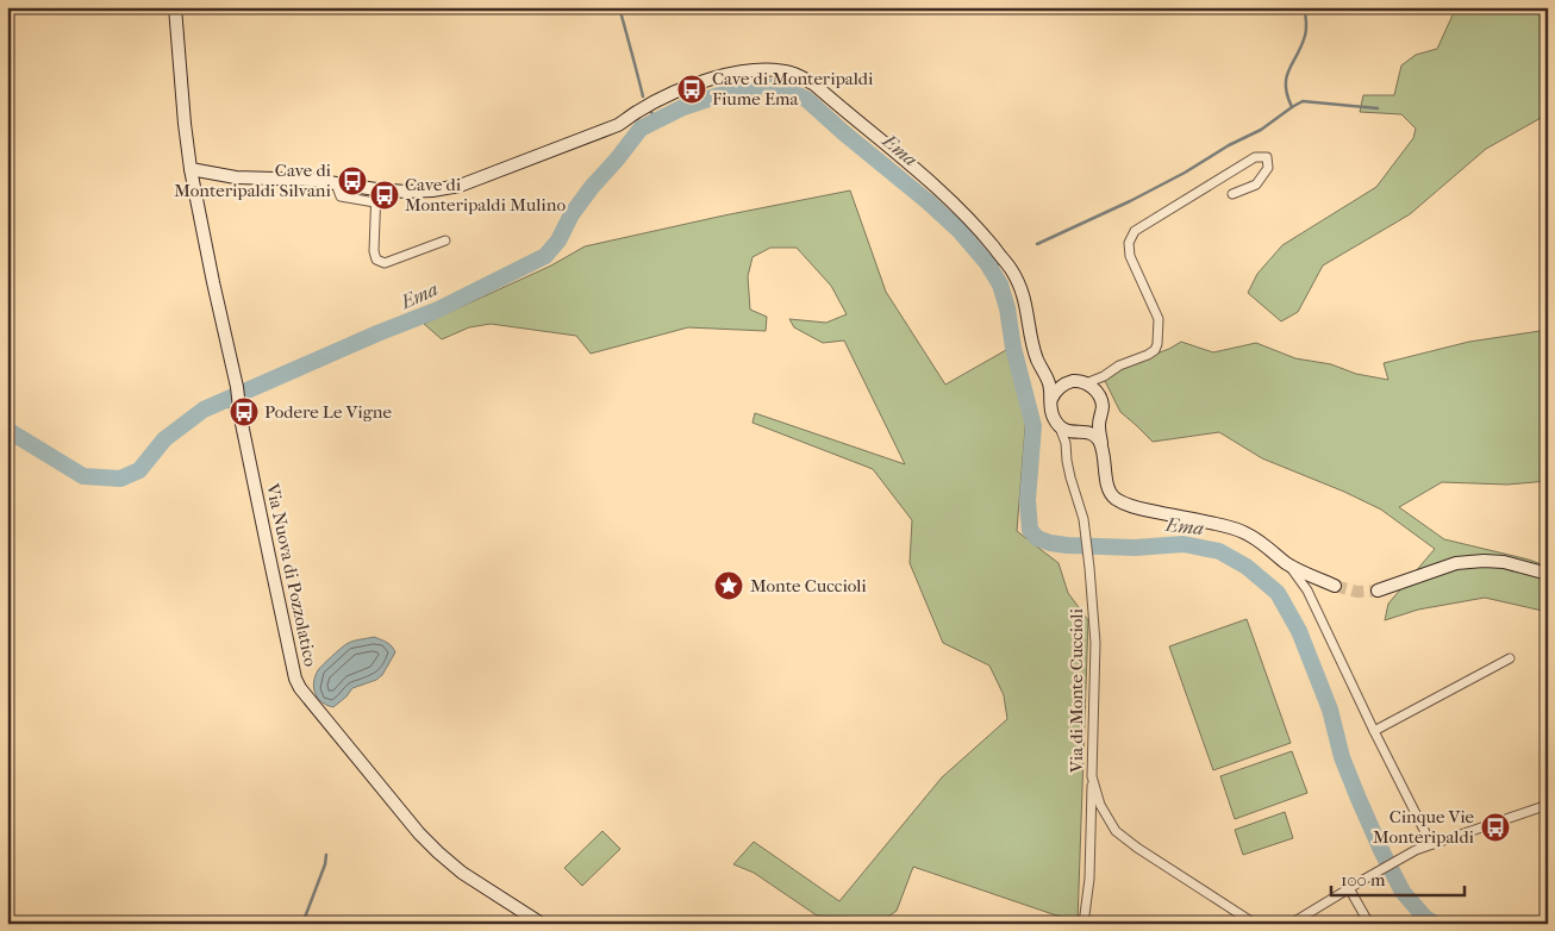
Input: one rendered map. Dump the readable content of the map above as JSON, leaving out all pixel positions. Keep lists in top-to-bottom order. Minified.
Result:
{"streets":{"street":["Via Nuova di Pozzolatico","Via di Monte Cuccioli"]},"water":["Ema"],"places":{"bus stop":["Cave di Monteripaldi Fiume Ema","Cave di Monteripaldi Silvani","Cave di Monteripaldi Mulino","Podere Le Vigne","Cinque Vie Monteripaldi"],"place":["Monte Cuccioli"]},"scale_bar":"100 m"}
